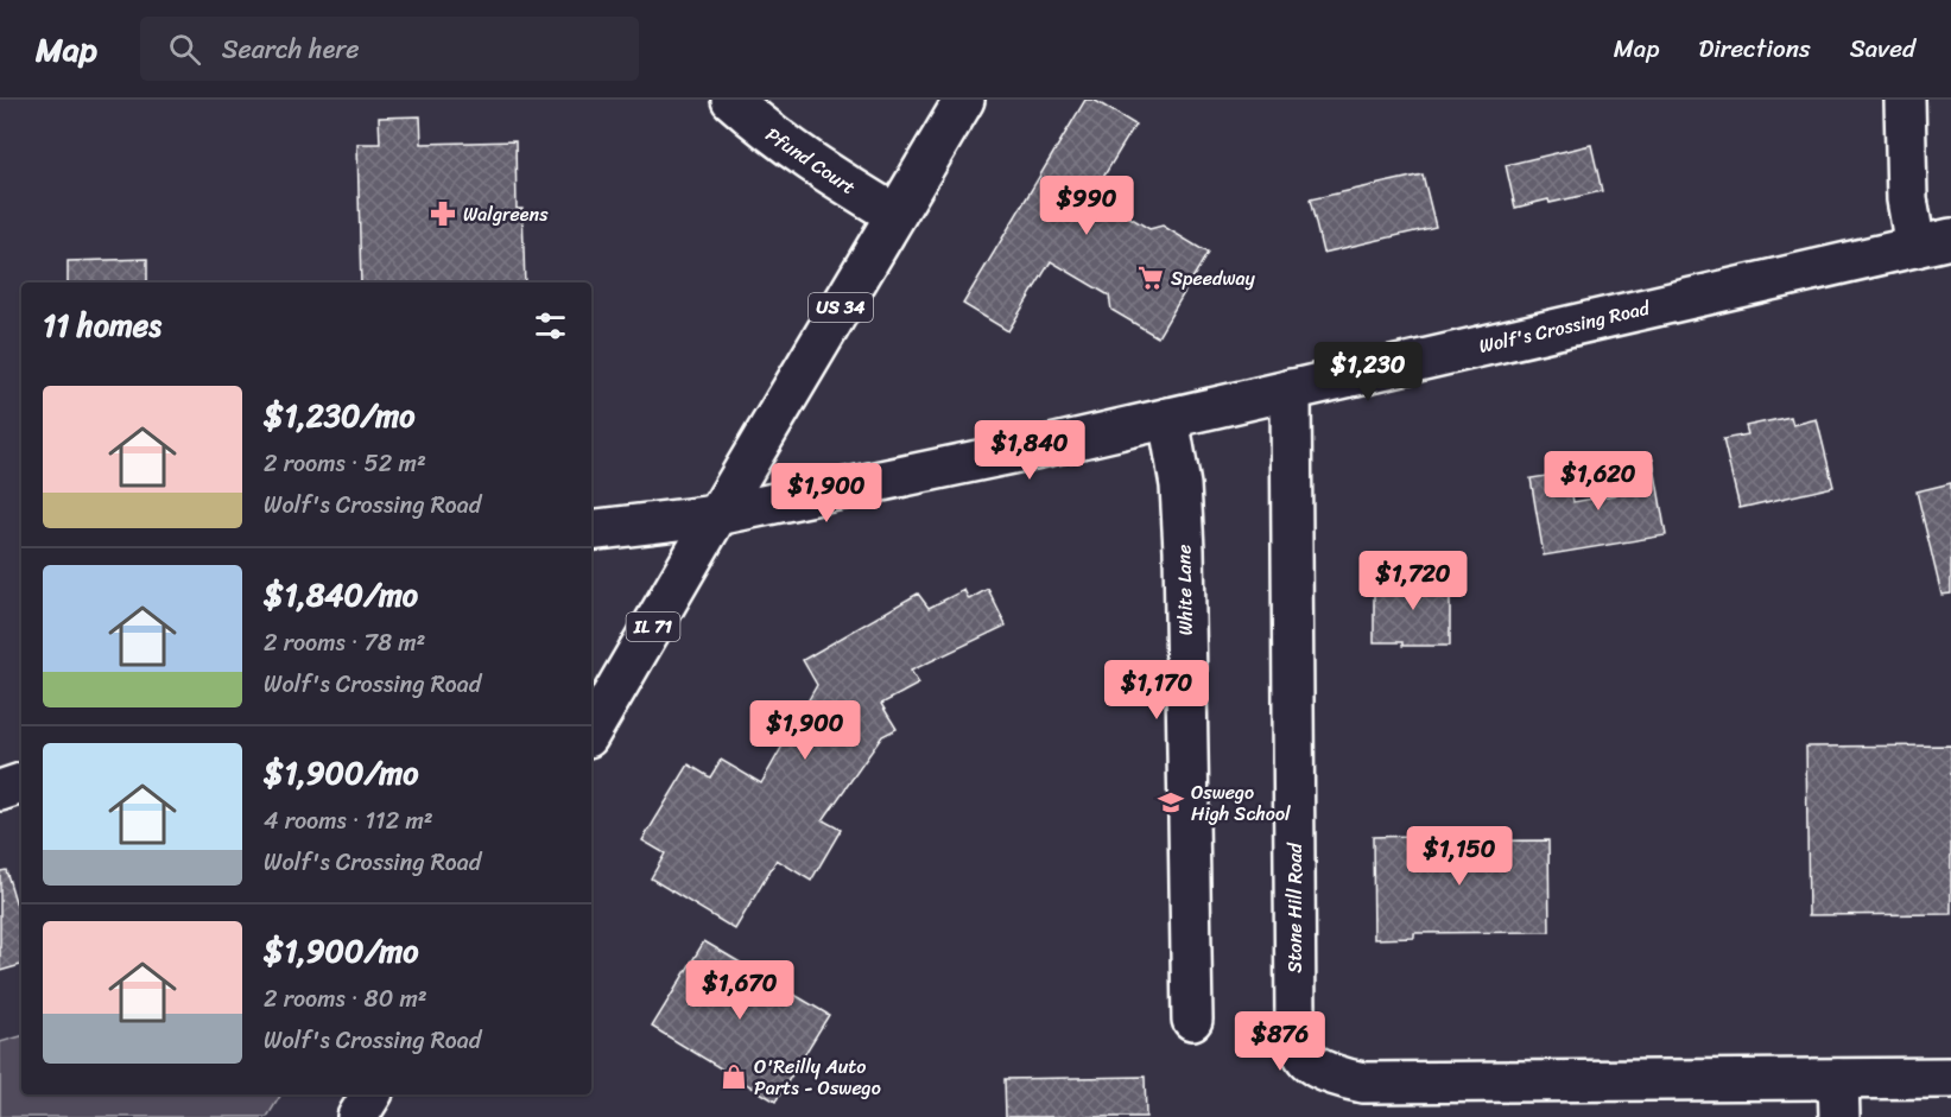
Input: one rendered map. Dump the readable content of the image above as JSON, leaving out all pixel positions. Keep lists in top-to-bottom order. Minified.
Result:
{"streets":{"street":["Pfund Court","US 34","Wolf's Crossing Road","White Lane","IL 71","Stone Hill Road"]},"crossings":[["Pfund Court","US 34"],["US 34","Wolf's Crossing Road"],["US 34","IL 71"],["Wolf's Crossing Road","White Lane"],["Wolf's Crossing Road","IL 71"],["Wolf's Crossing Road","Stone Hill Road"]],"places":{"pharmacy":["Walgreens"],"supermarket":["Speedway"],"school or university":["Oswego High School"],"shop":["O'Reilly Auto Parts - Oswego"]},"page":{"header":"Map","search":"Search here","nav":["Map","Directions","Saved"],"price":["$990","$1,230","$1,840","$1,620","$1,900","$1,720","$1,170","$1,900","$1,150","$1,670","$876"],"heading":"11 homes","list":[{"name":"$1,230/mo","note":"2 rooms · 52 m² · Wolf's Crossing Road"},{"name":"$1,840/mo","note":"2 rooms · 78 m² · Wolf's Crossing Road"},{"name":"$1,900/mo","note":"4 rooms · 112 m² · Wolf's Crossing Road"},{"name":"$1,900/mo","note":"2 rooms · 80 m² · Wolf's Crossing Road"}]}}
